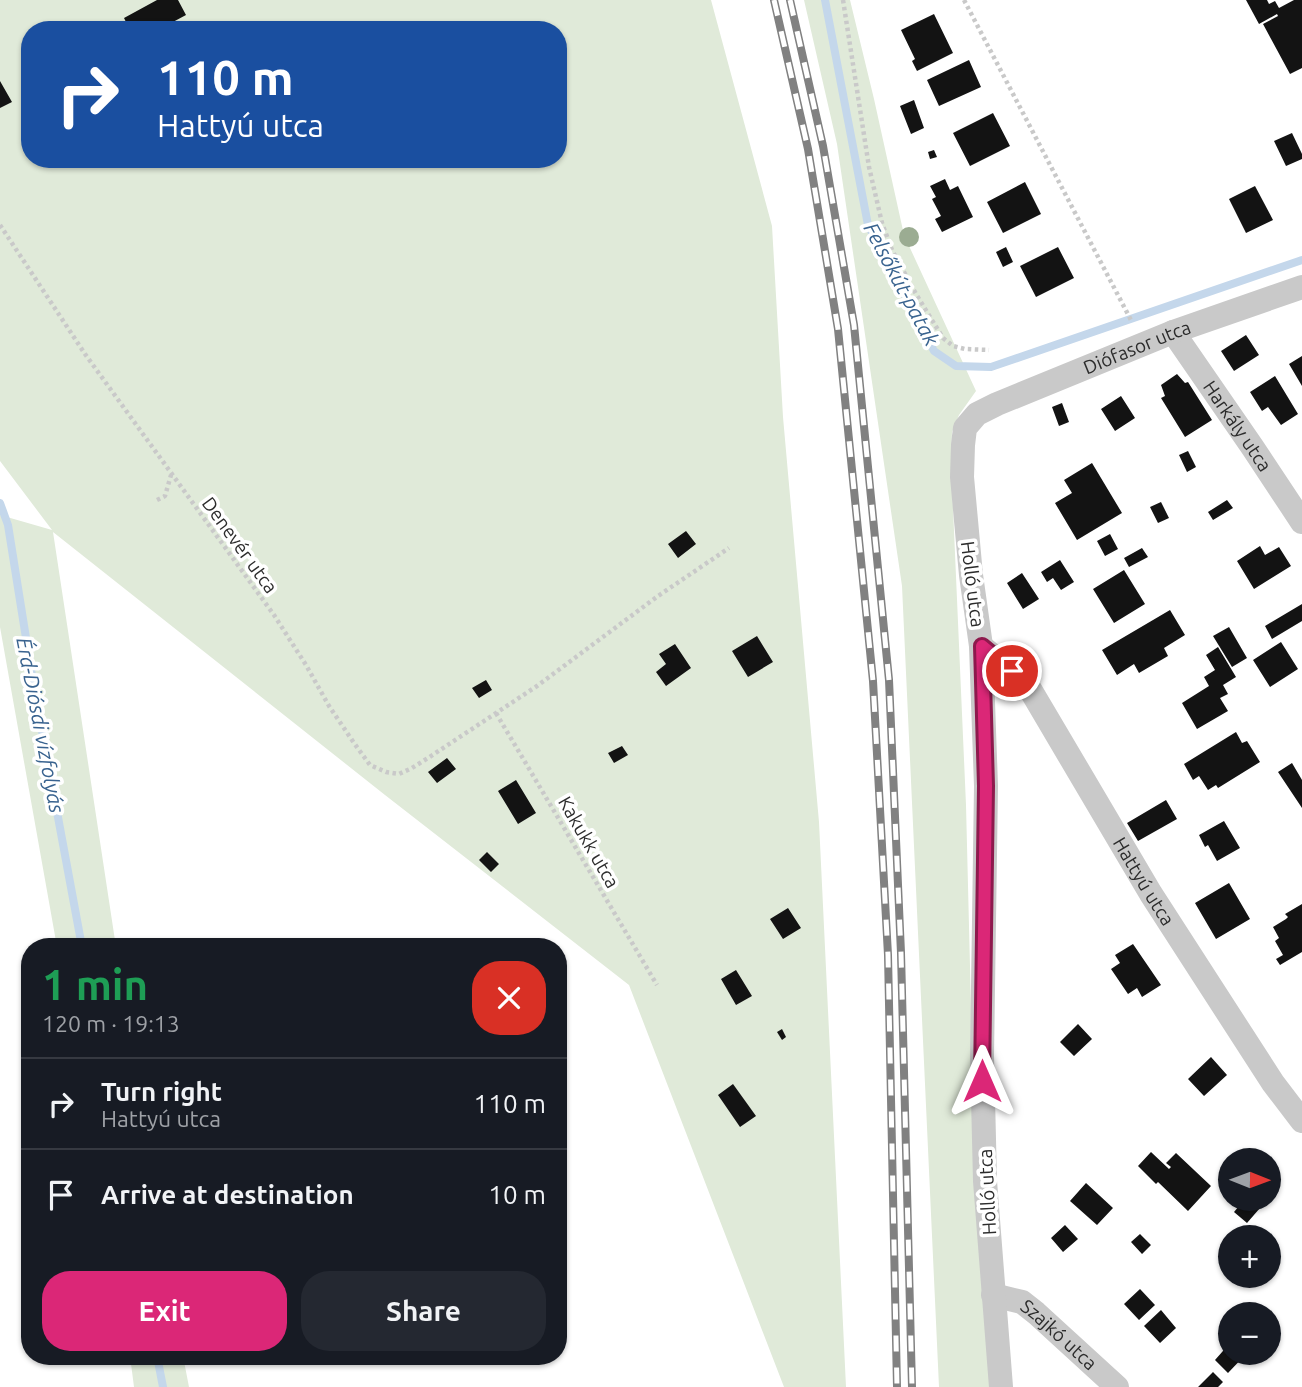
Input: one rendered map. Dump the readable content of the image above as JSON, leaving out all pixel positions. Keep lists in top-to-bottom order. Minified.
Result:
{"streets":{"street":["Diófasor utca","Harkály utca","Holló utca","Hattyú utca","Szajkó utca"],"path":["Denevér utca","Kakukk utca"]},"crossings":[["Diófasor utca","Harkály utca"],["Diófasor utca","Holló utca"],["Denevér utca","Kakukk utca"],["Holló utca","Hattyú utca"],["Holló utca","Szajkó utca"]],"water":["Felsőkút-patak","Érd-Diósdi vízfolyás"],"north":"right","page":{"turn":["110 m","Hattyú utca"],"heading":["1 min","120 m · 19:13"],"list":[{"name":"Turn right","note":"Hattyú utca","value":"110 m"},{"name":"Arrive at destination","value":"10 m"}],"map_buttons":["+","−"],"buttons":["Exit","Share"]}}
